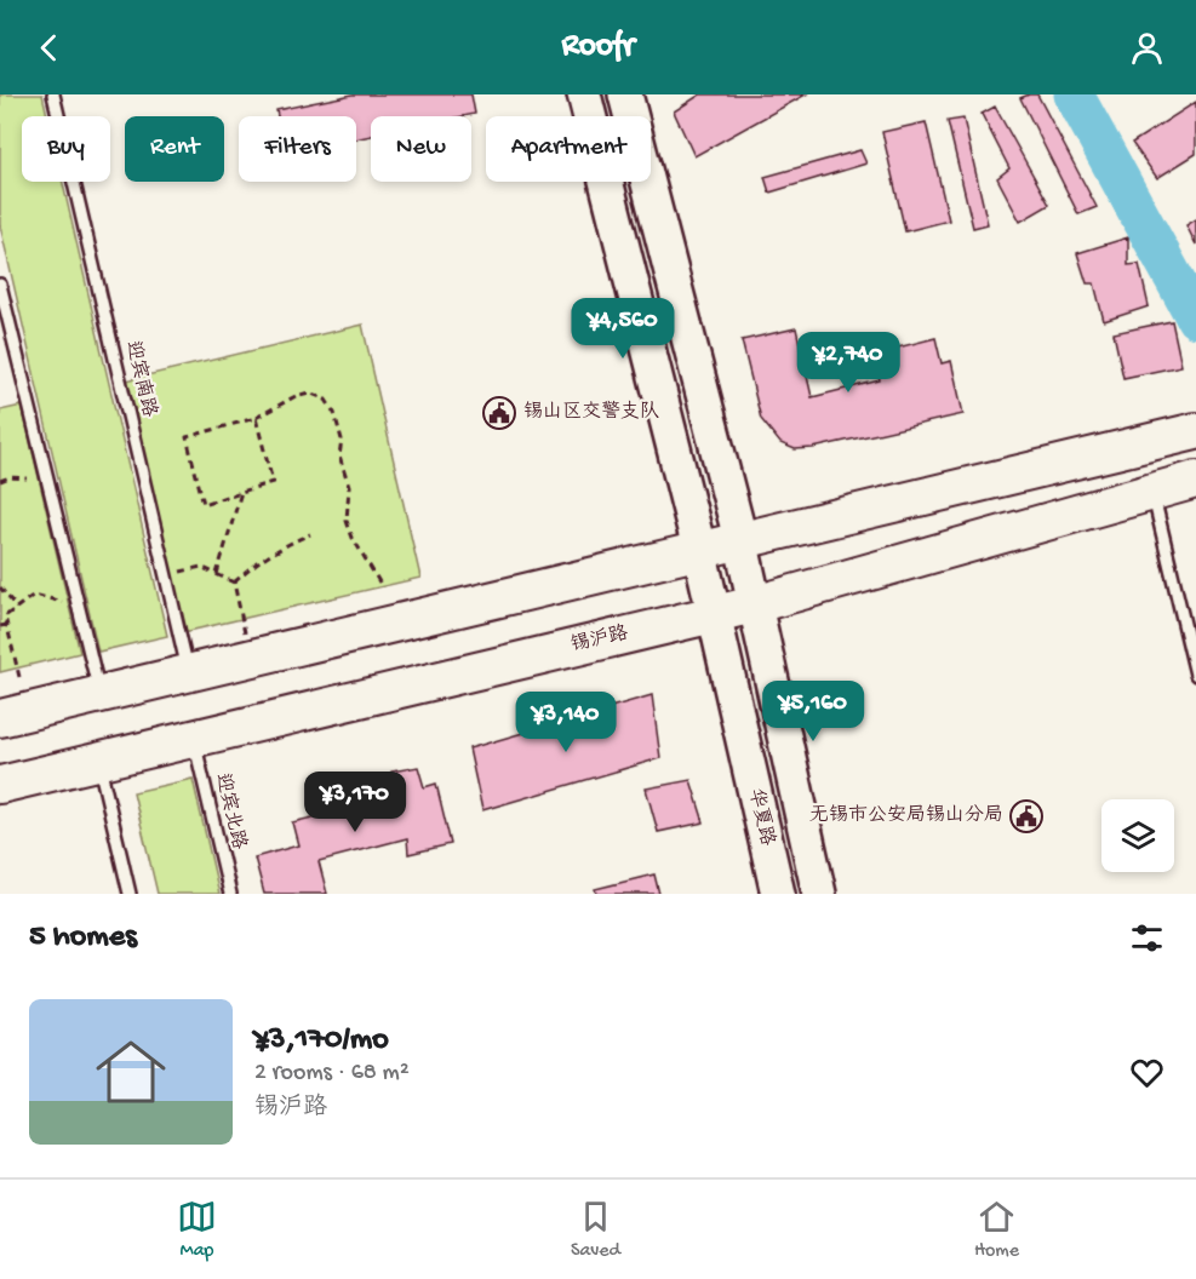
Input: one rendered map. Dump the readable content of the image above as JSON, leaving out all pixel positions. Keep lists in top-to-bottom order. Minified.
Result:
{"streets":{"main road":["锡沪路"],"street":["华夏路"],"lane":["迎宾南路","迎宾北路"]},"crossings":[["锡沪路","迎宾北路"],["锡沪路","华夏路"]],"places":{"public building":["锡山区交警支队","无锡市公安局锡山分局"]},"page":{"header":"Roofr","chip":["Buy","Rent","Filters","New","Apartment"],"price":["¥4,560","¥2,740","¥5,160","¥3,140","¥3,170"],"heading":"5 homes","list":[{"name":"¥3,170/mo","note":"2 rooms · 68 m² · 锡沪路"}],"tabs":["Map","Saved","Home"]}}
